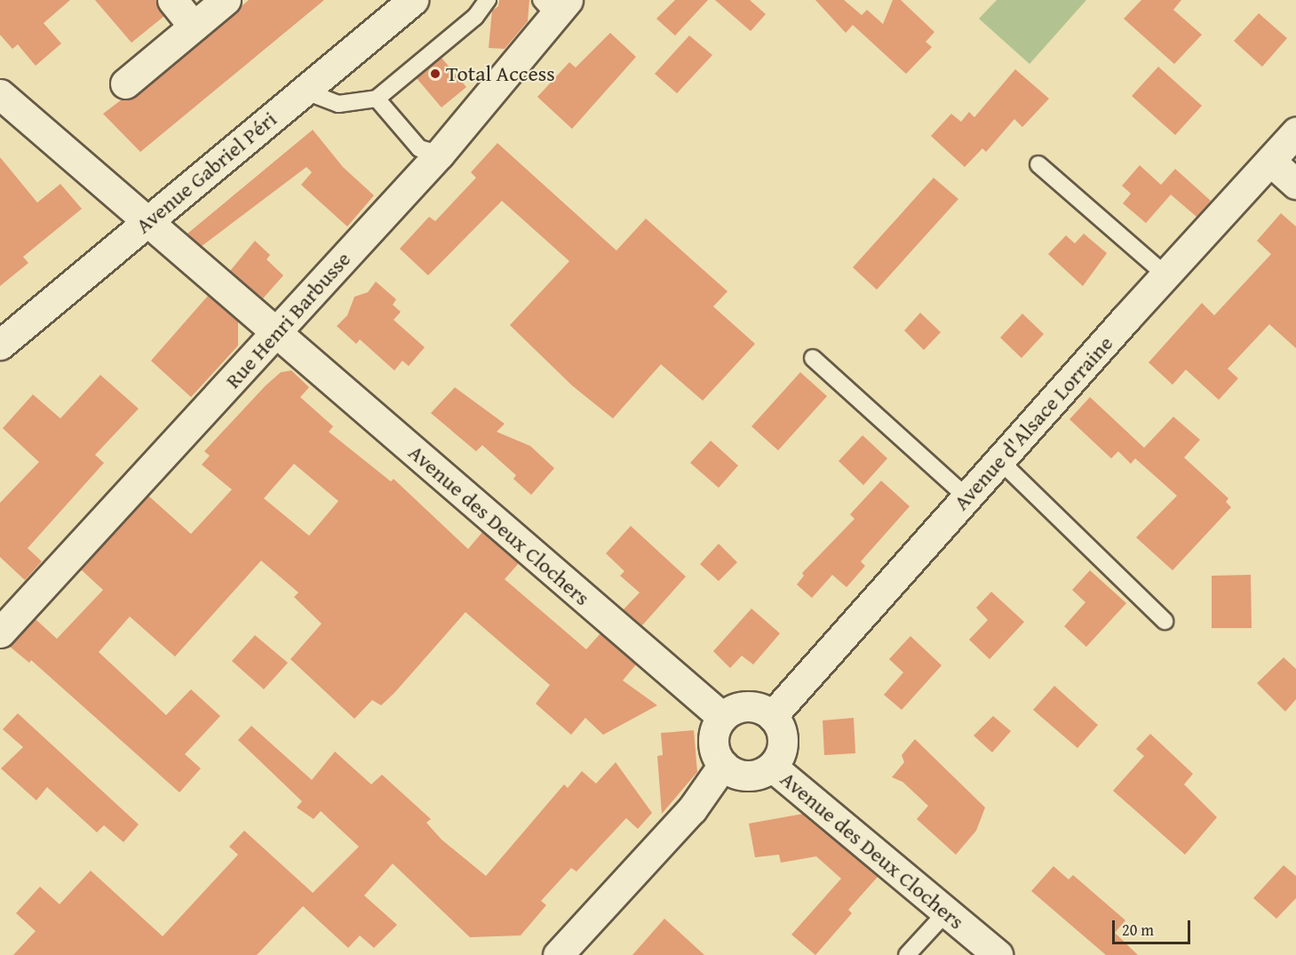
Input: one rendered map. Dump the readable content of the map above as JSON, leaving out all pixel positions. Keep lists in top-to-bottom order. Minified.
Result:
{"streets":{"street":["Avenue Gabriel Péri","Rue Henri Barbusse","Avenue d'Alsace Lorraine","Avenue des Deux Clochers"]},"crossings":[["Avenue Gabriel Péri","Avenue des Deux Clochers"],["Rue Henri Barbusse","Avenue des Deux Clochers"],["Avenue d'Alsace Lorraine","Avenue des Deux Clochers"]],"places":["Total Access"],"scale_bar":"20 m"}
